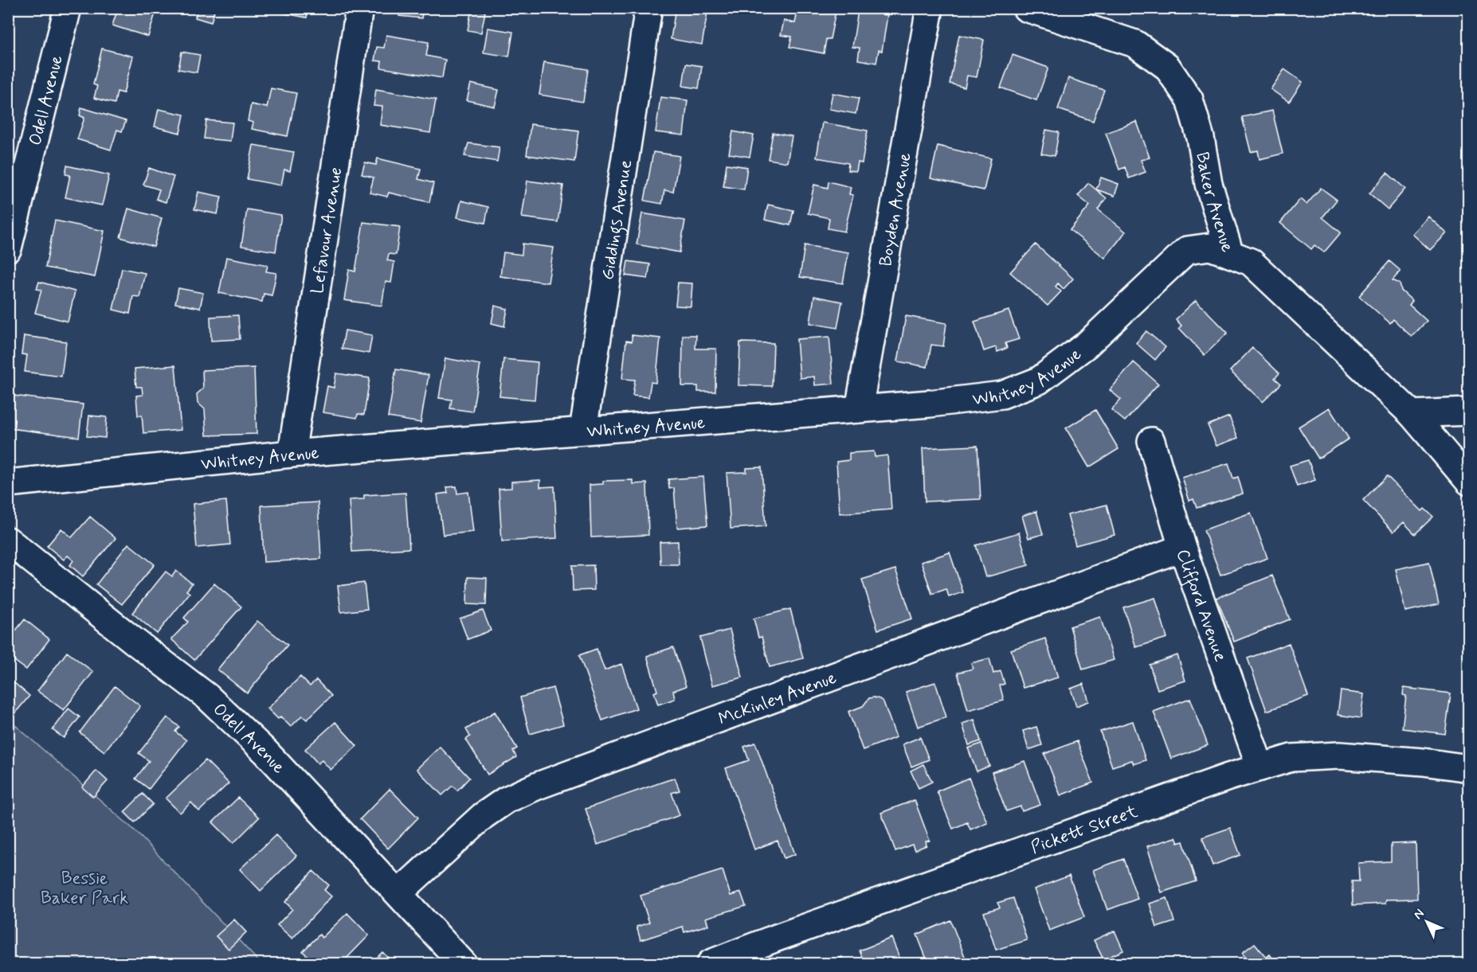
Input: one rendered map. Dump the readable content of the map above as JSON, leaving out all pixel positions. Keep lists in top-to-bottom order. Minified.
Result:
{"streets":{"street":["Odell Avenue","Baker Avenue","Boyden Avenue","Giddings Avenue","Lefavour Avenue","Whitney Avenue","Clifford Avenue","McKinley Avenue","Pickett Street"]},"crossings":[["Odell Avenue","McKinley Avenue"],["Baker Avenue","Whitney Avenue"],["Boyden Avenue","Whitney Avenue"],["Giddings Avenue","Whitney Avenue"],["Lefavour Avenue","Whitney Avenue"],["Clifford Avenue","McKinley Avenue"],["Clifford Avenue","Pickett Street"]],"parks":["Bessie Baker Park"],"north":"top left"}
